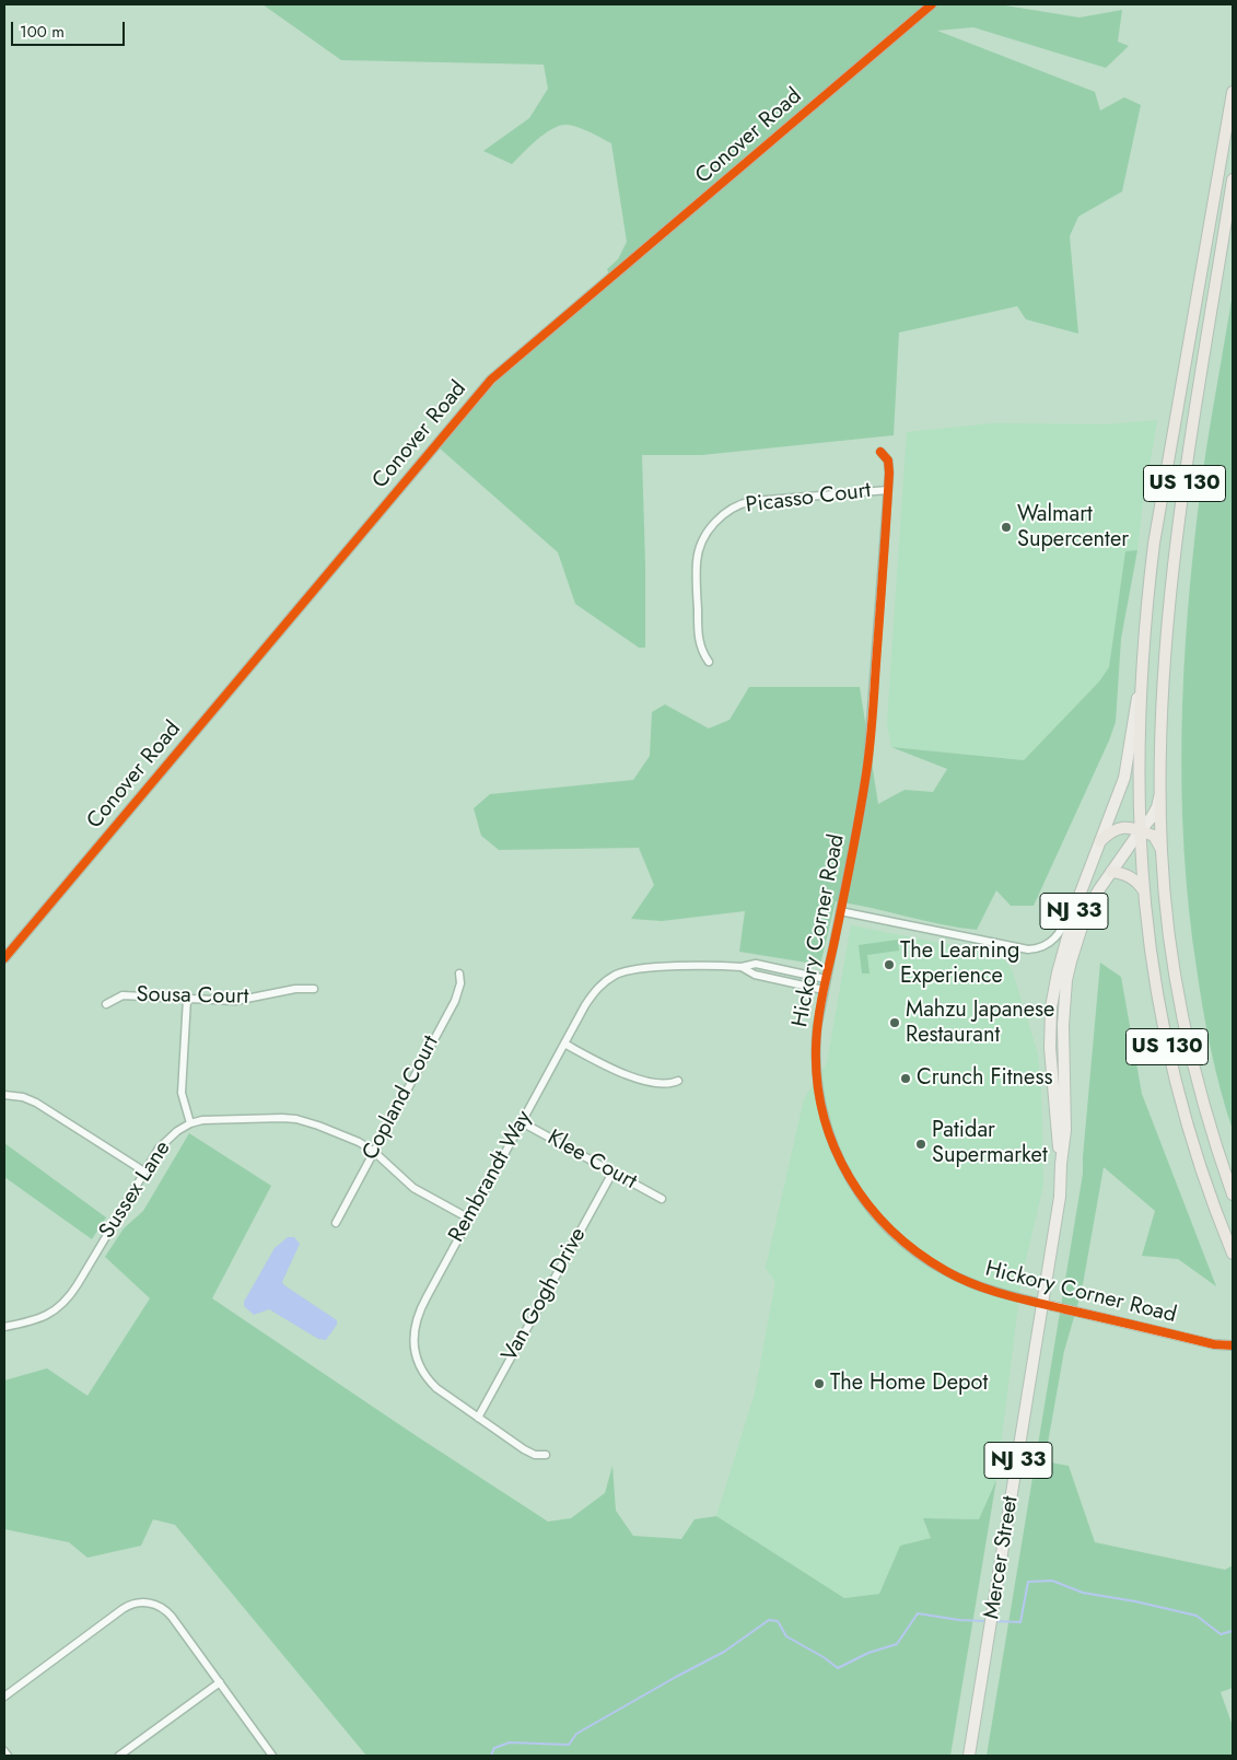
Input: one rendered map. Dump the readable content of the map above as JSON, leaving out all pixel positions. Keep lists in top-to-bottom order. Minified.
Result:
{"streets":{"highway":["US 130"],"main road":["NJ 33","Mercer Street"],"street":["Conover Road","Picasso Court","Hickory Corner Road","Sousa Court","Copland Court","Klee Court","Rembrandt Way","Sussex Lane","Van Gogh Drive"]},"crossings":[["US 130","Mercer Street"],["Picasso Court","Hickory Corner Road"],["Hickory Corner Road","Rembrandt Way"],["Hickory Corner Road","Mercer Street"],["Copland Court","Sussex Lane"],["Klee Court","Rembrandt Way"],["Klee Court","Van Gogh Drive"],["Rembrandt Way","Sussex Lane"],["Rembrandt Way","Van Gogh Drive"]],"places":["Walmart Supercenter","The Learning Experience","Mahzu Japanese Restaurant","Crunch Fitness","Patidar Supermarket","The Home Depot"],"scale_bar":"100 m"}
